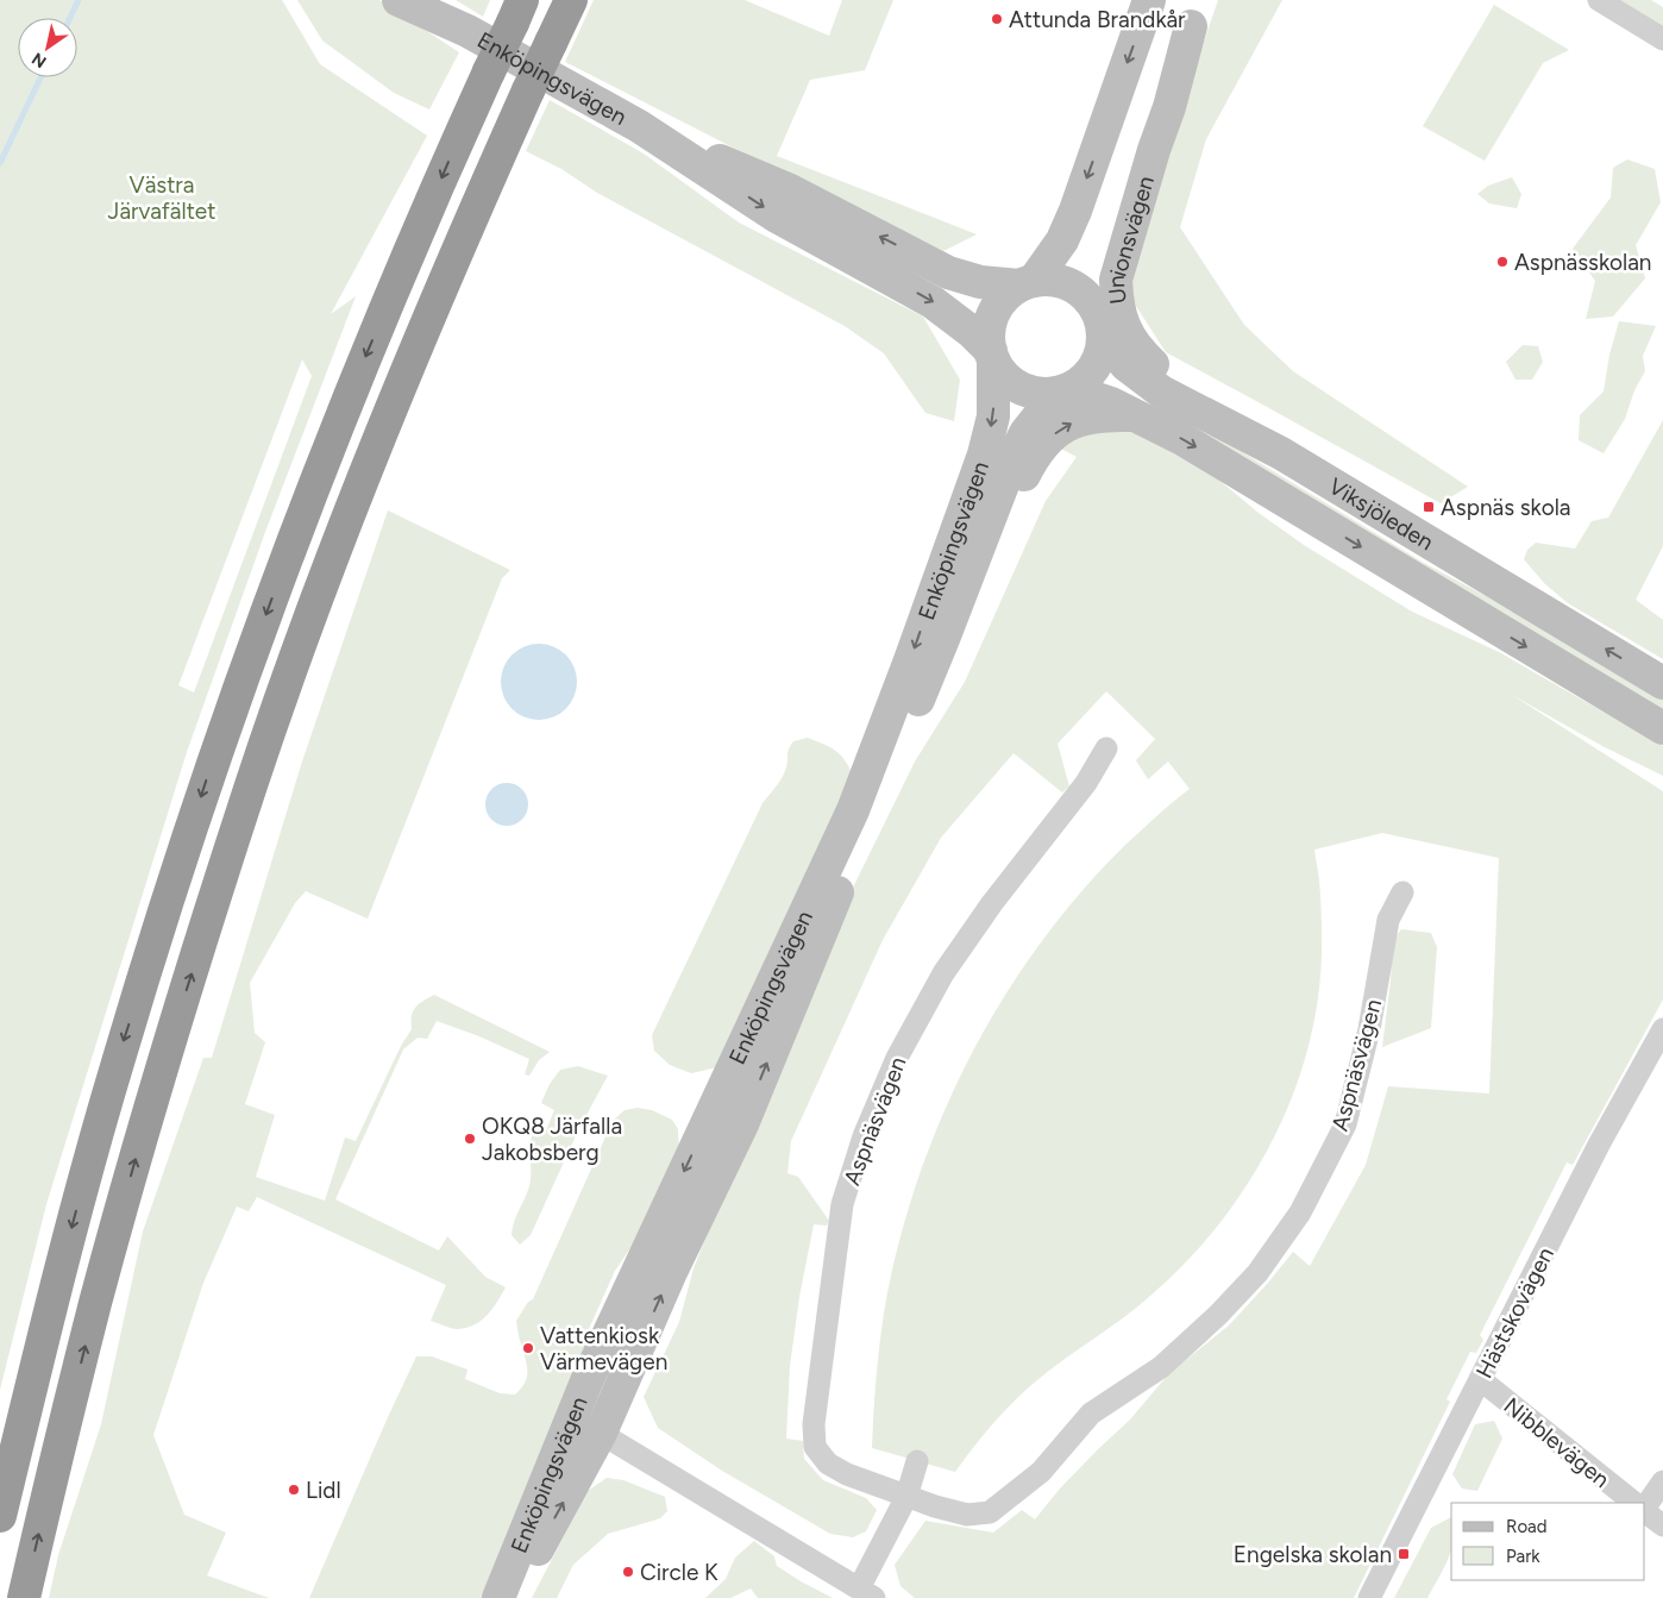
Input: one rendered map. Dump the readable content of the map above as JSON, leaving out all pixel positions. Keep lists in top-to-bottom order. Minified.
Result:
{"streets":{"street":["Enköpingsvägen","Unionsvägen","Viksjöleden","Aspnäsvägen","Hästskovägen","Nibblevägen"]},"crossings":[["Enköpingsvägen","Unionsvägen"],["Enköpingsvägen","Viksjöleden"],["Unionsvägen","Viksjöleden"],["Hästskovägen","Nibblevägen"]],"parks":["Västra Järvafältet"],"places":{"other":["Attunda Brandkår","Aspnässkolan","OKQ8 Järfalla Jakobsberg","Vattenkiosk Värmevägen","Lidl","Circle K"],"transit":["Aspnäs skola","Engelska skolan"]},"legend":["Road","Park"],"north":"bottom left"}
